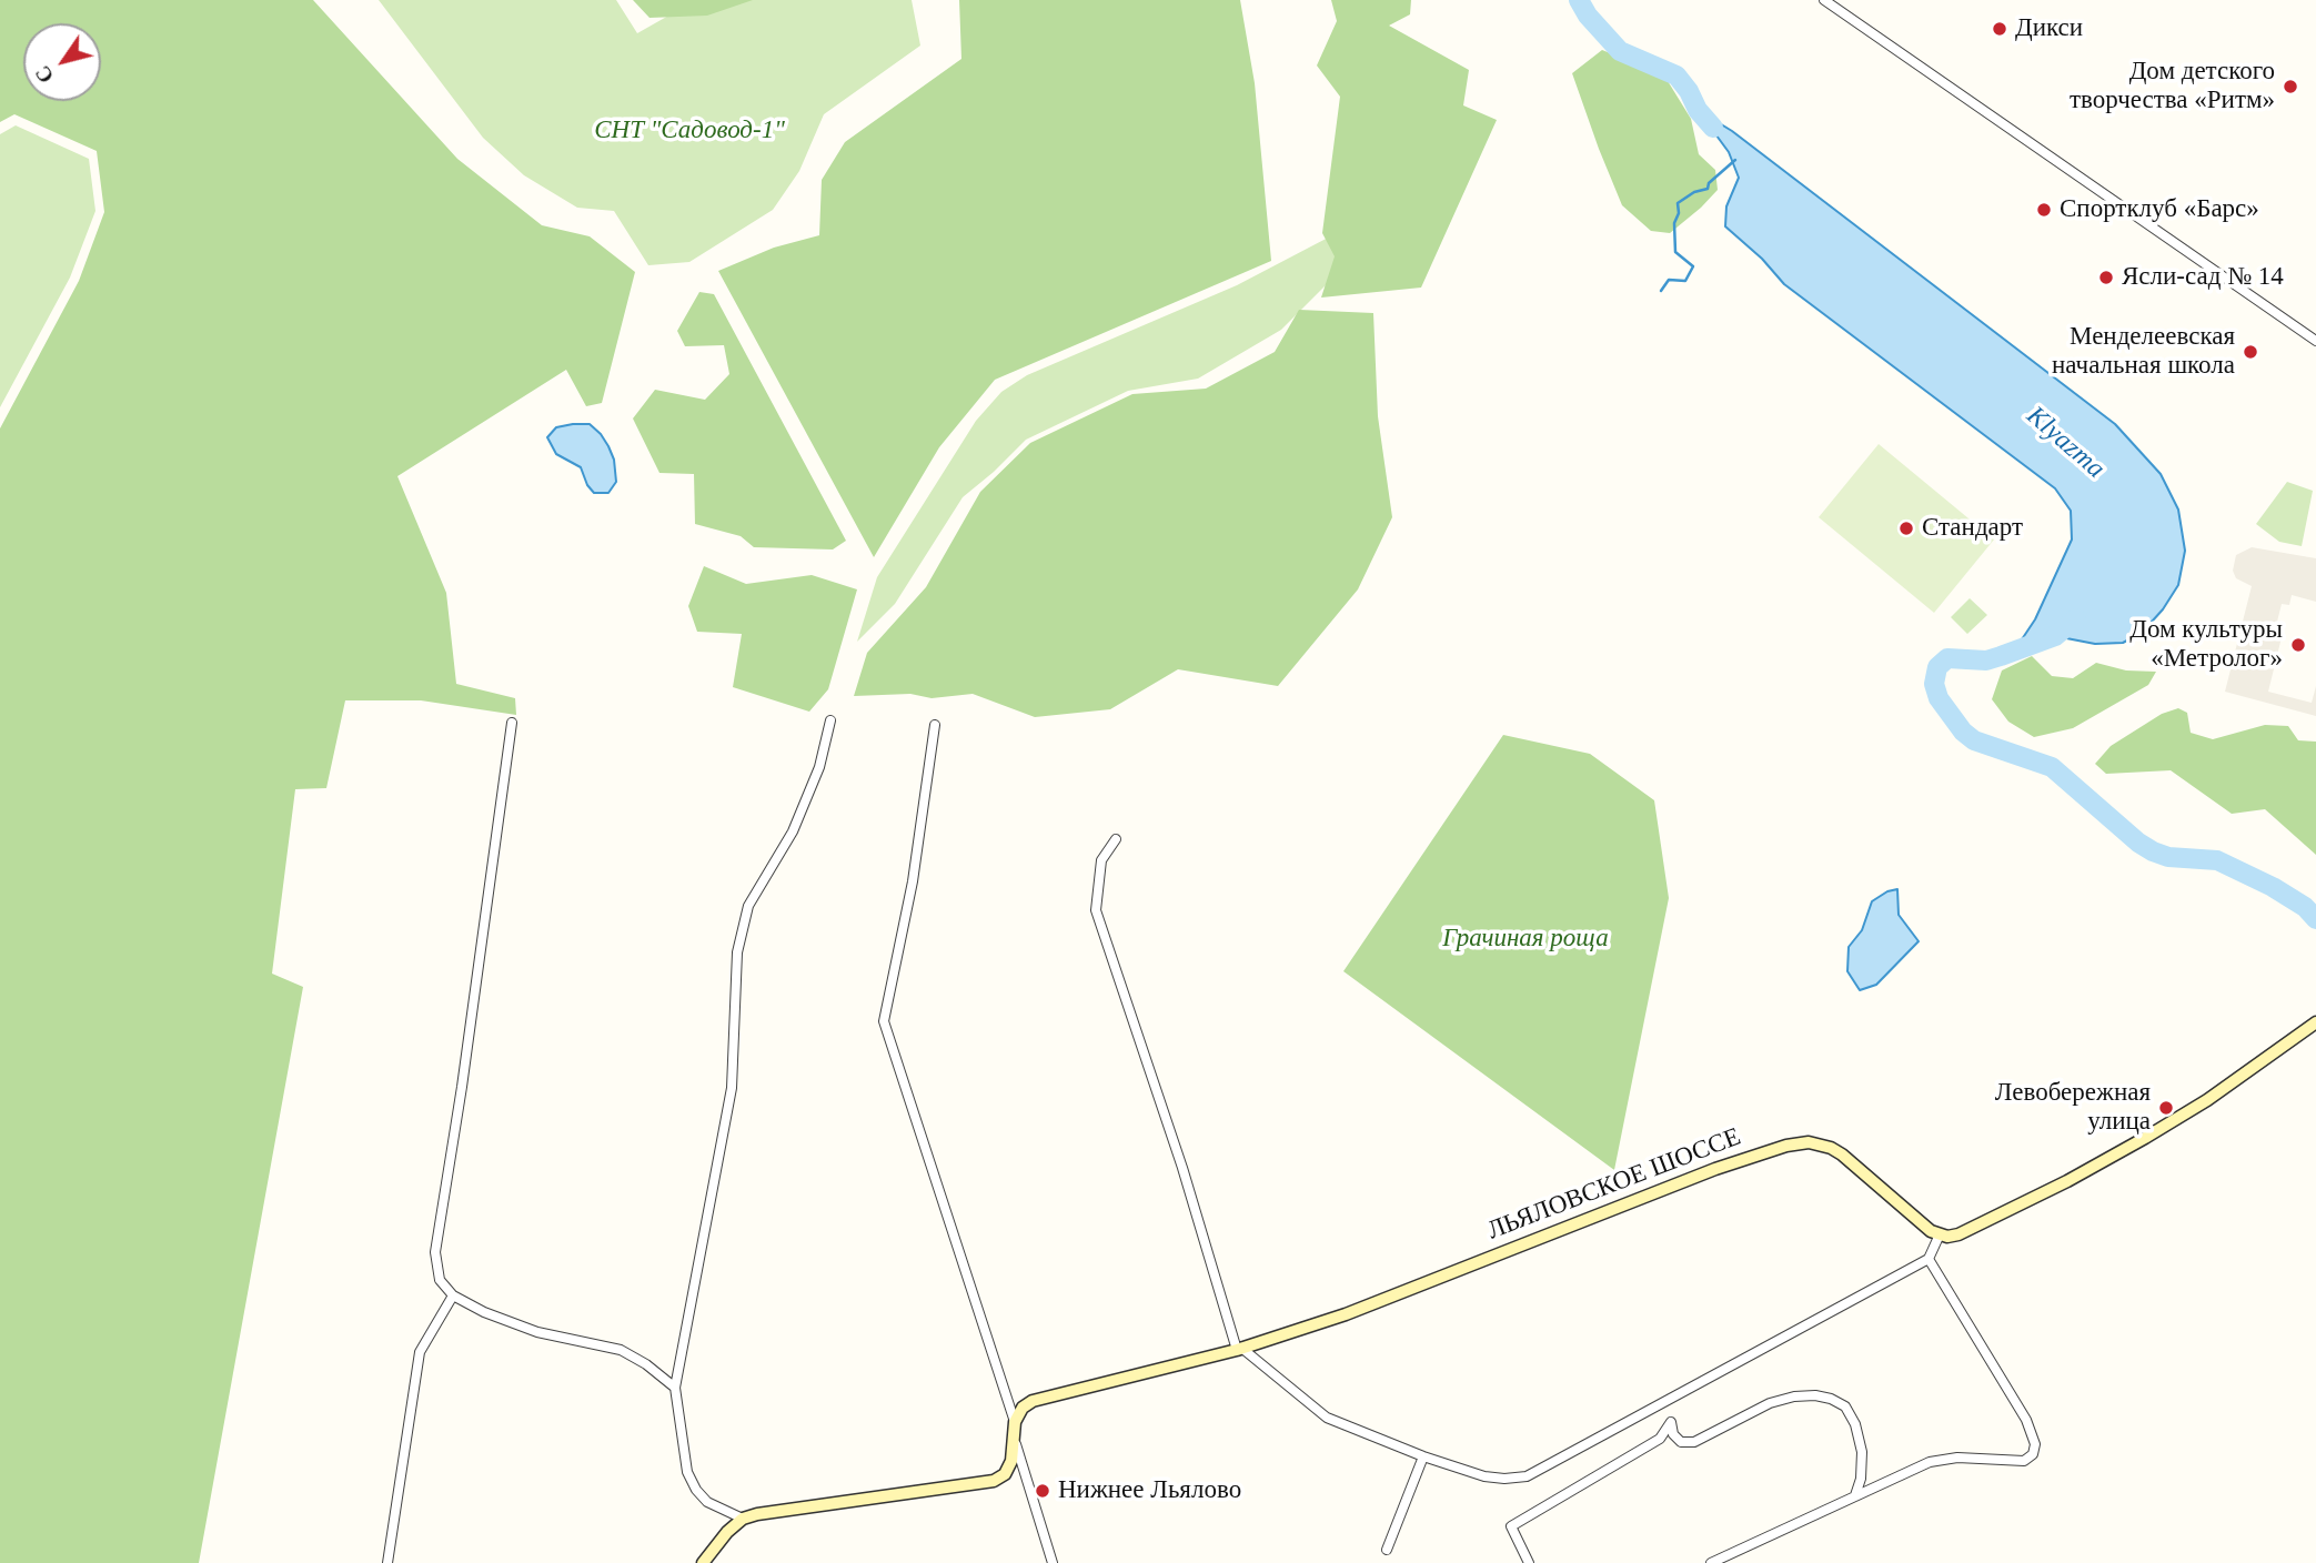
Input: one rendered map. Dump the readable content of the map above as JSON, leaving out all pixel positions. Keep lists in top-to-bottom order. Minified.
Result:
{"streets":{"street":["ЛЬЯЛОВСКОЕ ШОССЕ"]},"water":["Klyazma"],"parks":["СНТ \"Садовод-1\"","Грачиная роща"],"places":["Дикси","Дом детского творчества «Ритм»","Спортклуб «Барс»","Ясли-сад № 14","Менделеевская начальная школа","Стандарт","Дом культуры «Метролог»","Левобережная улица","Нижнее Льялово"],"north":"bottom left"}
